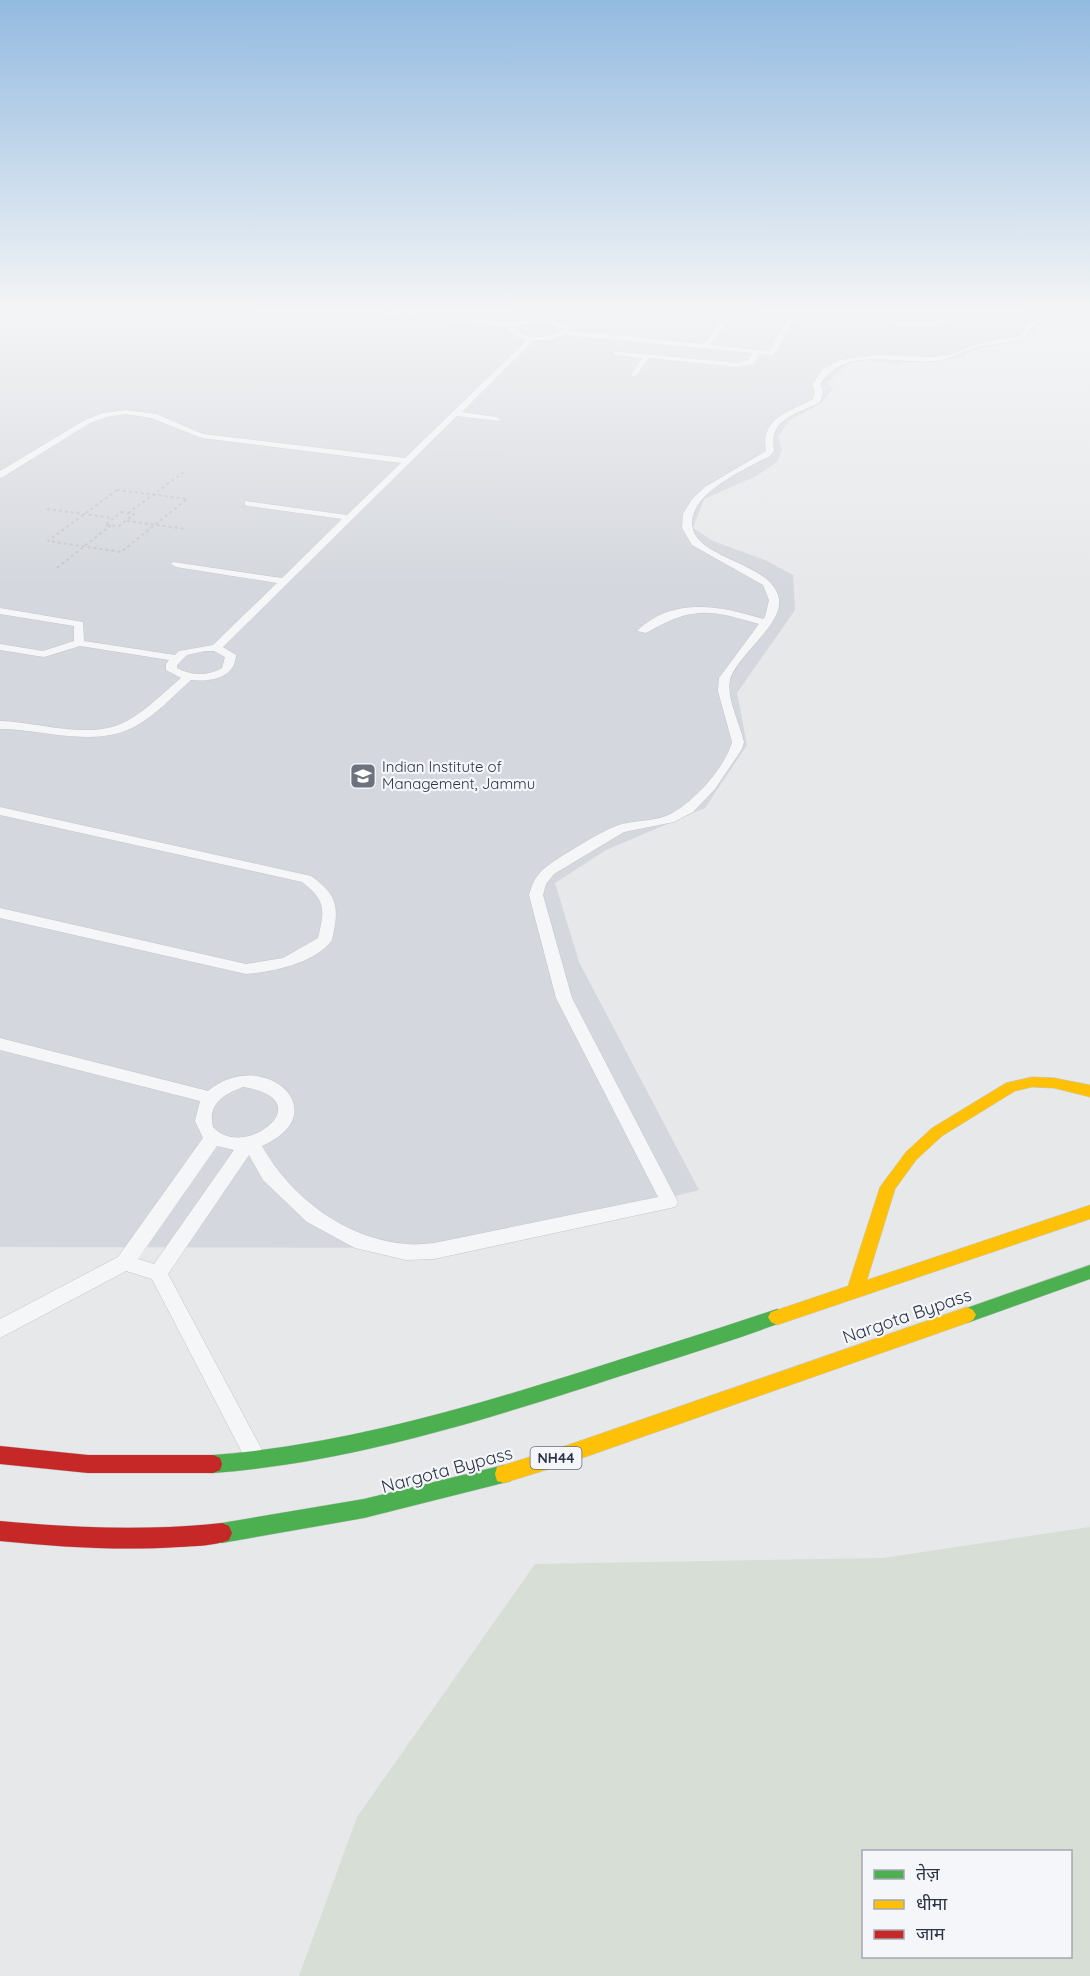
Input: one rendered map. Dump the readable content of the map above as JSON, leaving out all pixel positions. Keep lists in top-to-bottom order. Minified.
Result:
{"streets":{"main road":["Nargota Bypass","NH44"]},"places":{"school or university":["Indian Institute of Management, Jammu"]},"legend":["तेज़","धीमा","जाम"]}
